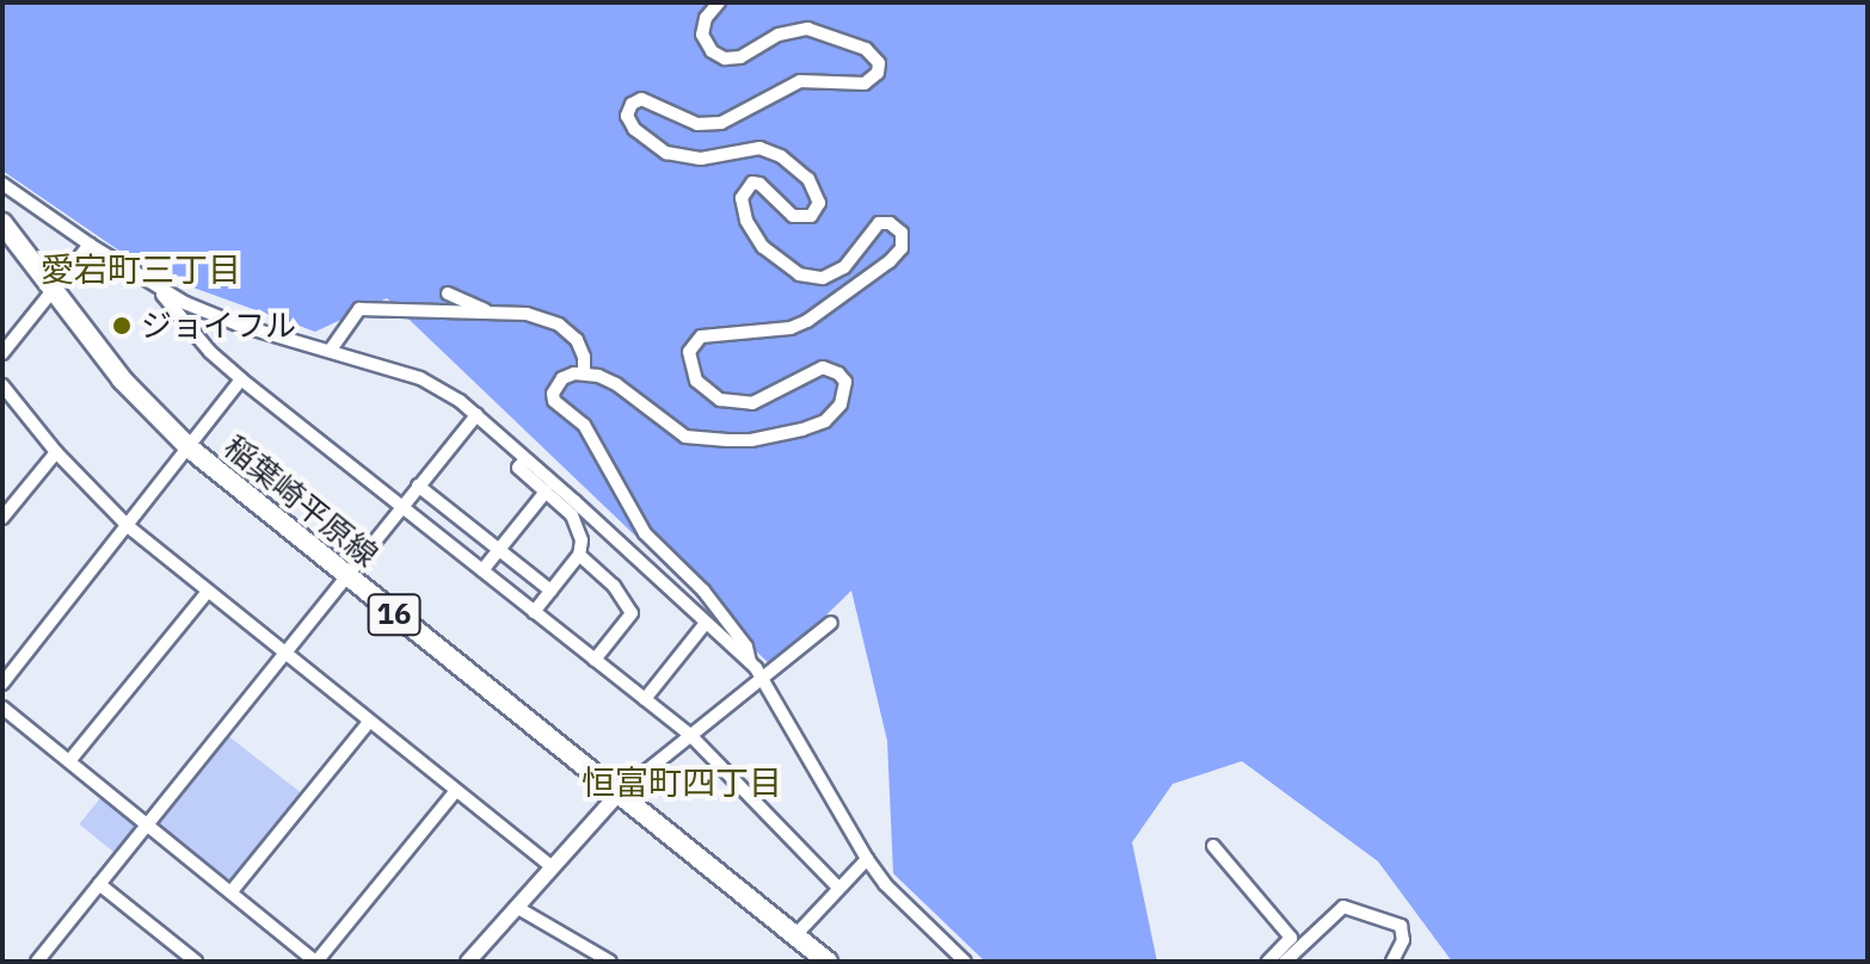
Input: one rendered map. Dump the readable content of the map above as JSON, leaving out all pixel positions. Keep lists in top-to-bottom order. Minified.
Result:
{"streets":{"main road":["稲葉崎平原線","16"]},"districts":["愛宕町三丁目","恒富町四丁目"],"places":["ジョイフル"]}
